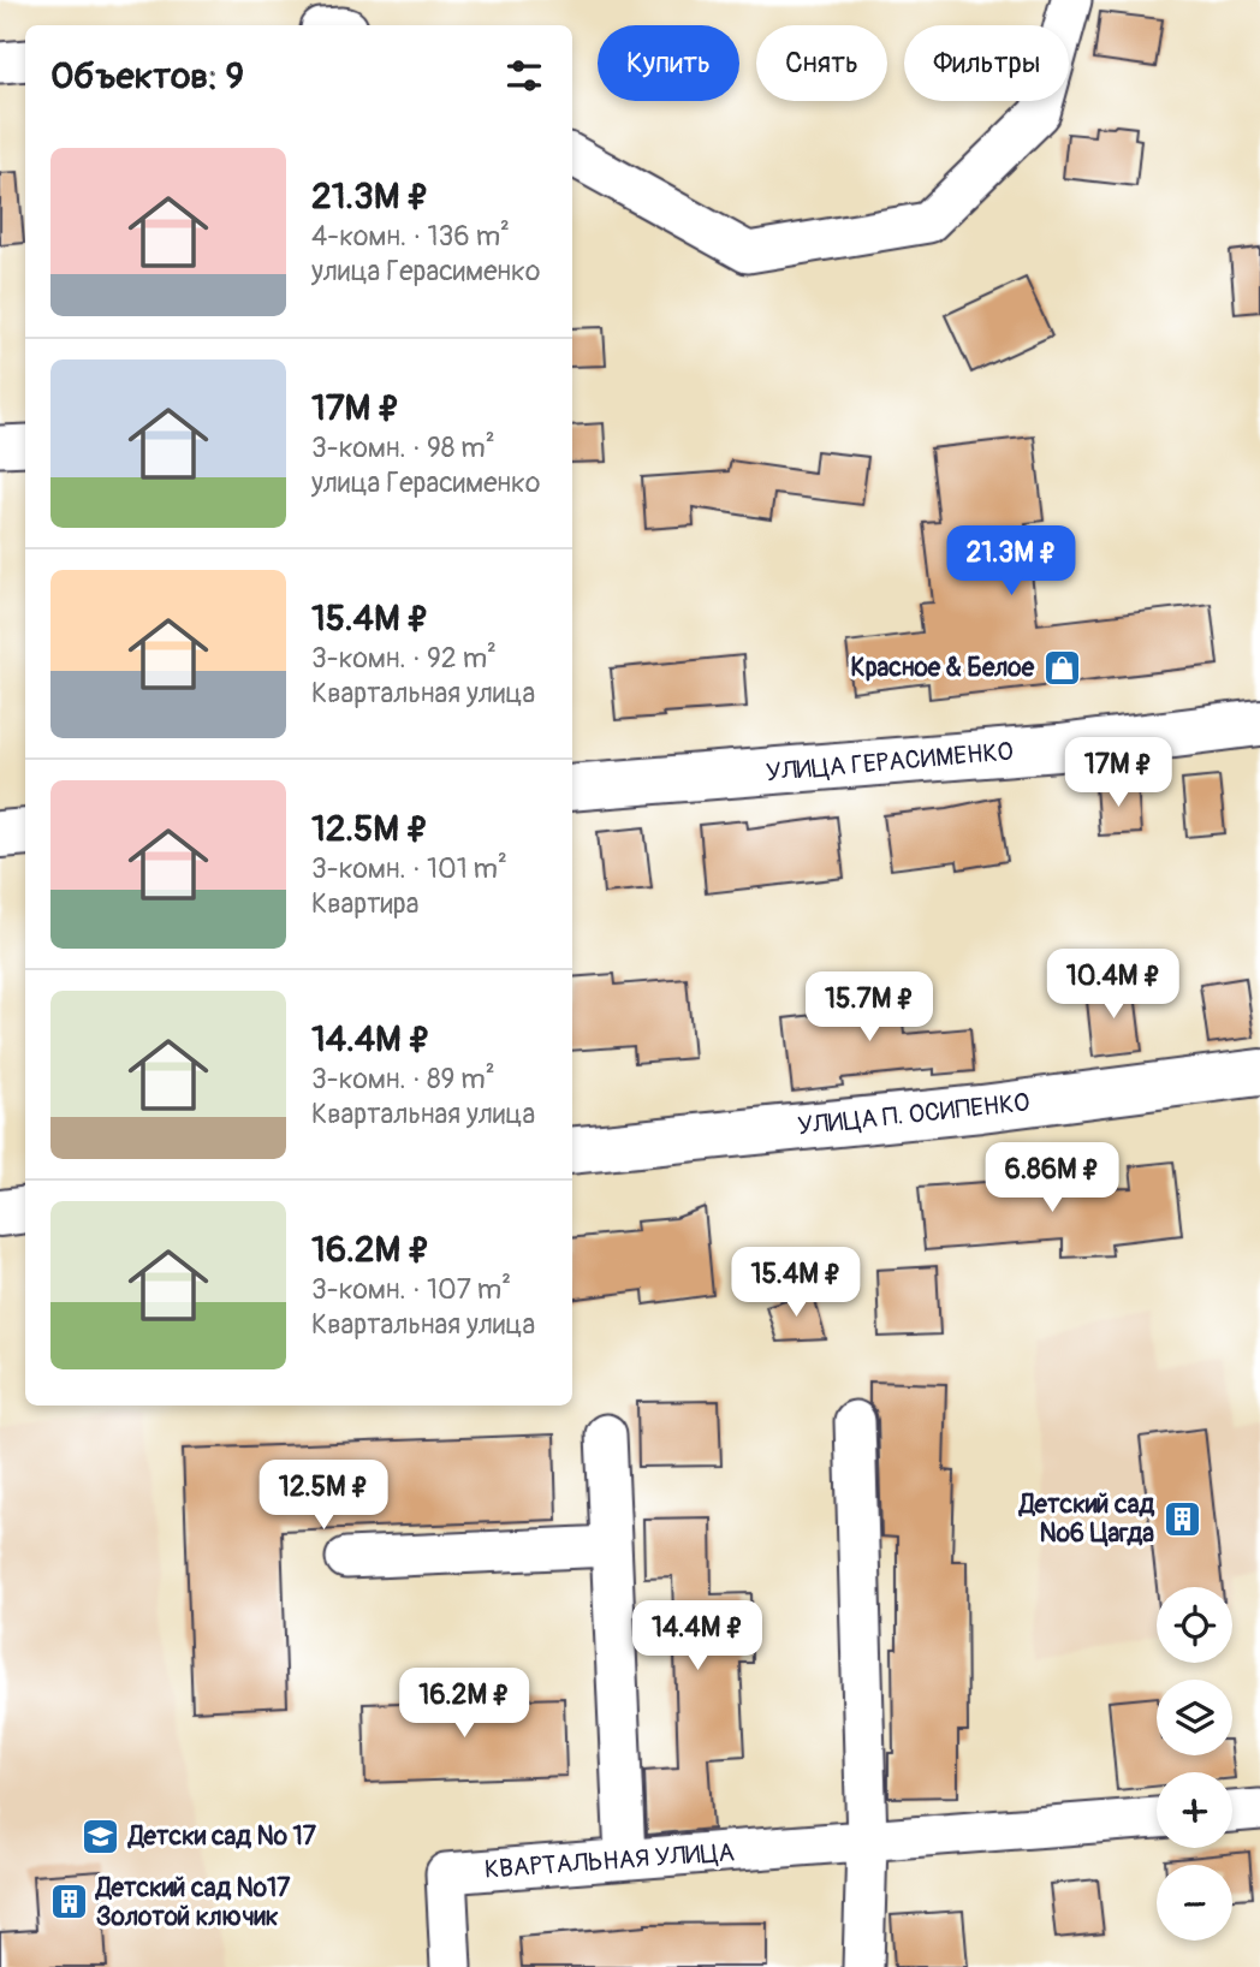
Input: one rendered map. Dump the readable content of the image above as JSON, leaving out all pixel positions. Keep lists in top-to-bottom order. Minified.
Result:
{"streets":{"main road":["УЛИЦА ГЕРАСИМЕНКО","УЛИЦА П. ОСИПЕНКО"],"street":["КВАРТАЛЬНАЯ УЛИЦА"]},"places":{"shop":["Красное & Белое"],"building":["Детский сад №6 Цагда","Детский сад №17 Золотой ключик"],"school or university":["Детски сад № 17"]},"page":{"chip":["Купить","Снять","Фильтры"],"heading":"Объектов: 9","list":[{"name":"21.3M ₽","note":"4-комн. · 136 m² · улица Герасименко"},{"name":"17M ₽","note":"3-комн. · 98 m² · улица Герасименко"},{"name":"15.4M ₽","note":"3-комн. · 92 m² · Квартальная улица"},{"name":"12.5M ₽","note":"3-комн. · 101 m² · Квартира"},{"name":"14.4M ₽","note":"3-комн. · 89 m² · Квартальная улица"},{"name":"16.2M ₽","note":"3-комн. · 107 m² · Квартальная улица"}],"price":["21.3M ₽","17M ₽","10.4M ₽","15.7M ₽","6.86M ₽","15.4M ₽","12.5M ₽","14.4M ₽","16.2M ₽"],"map_buttons":["+","−"]}}
